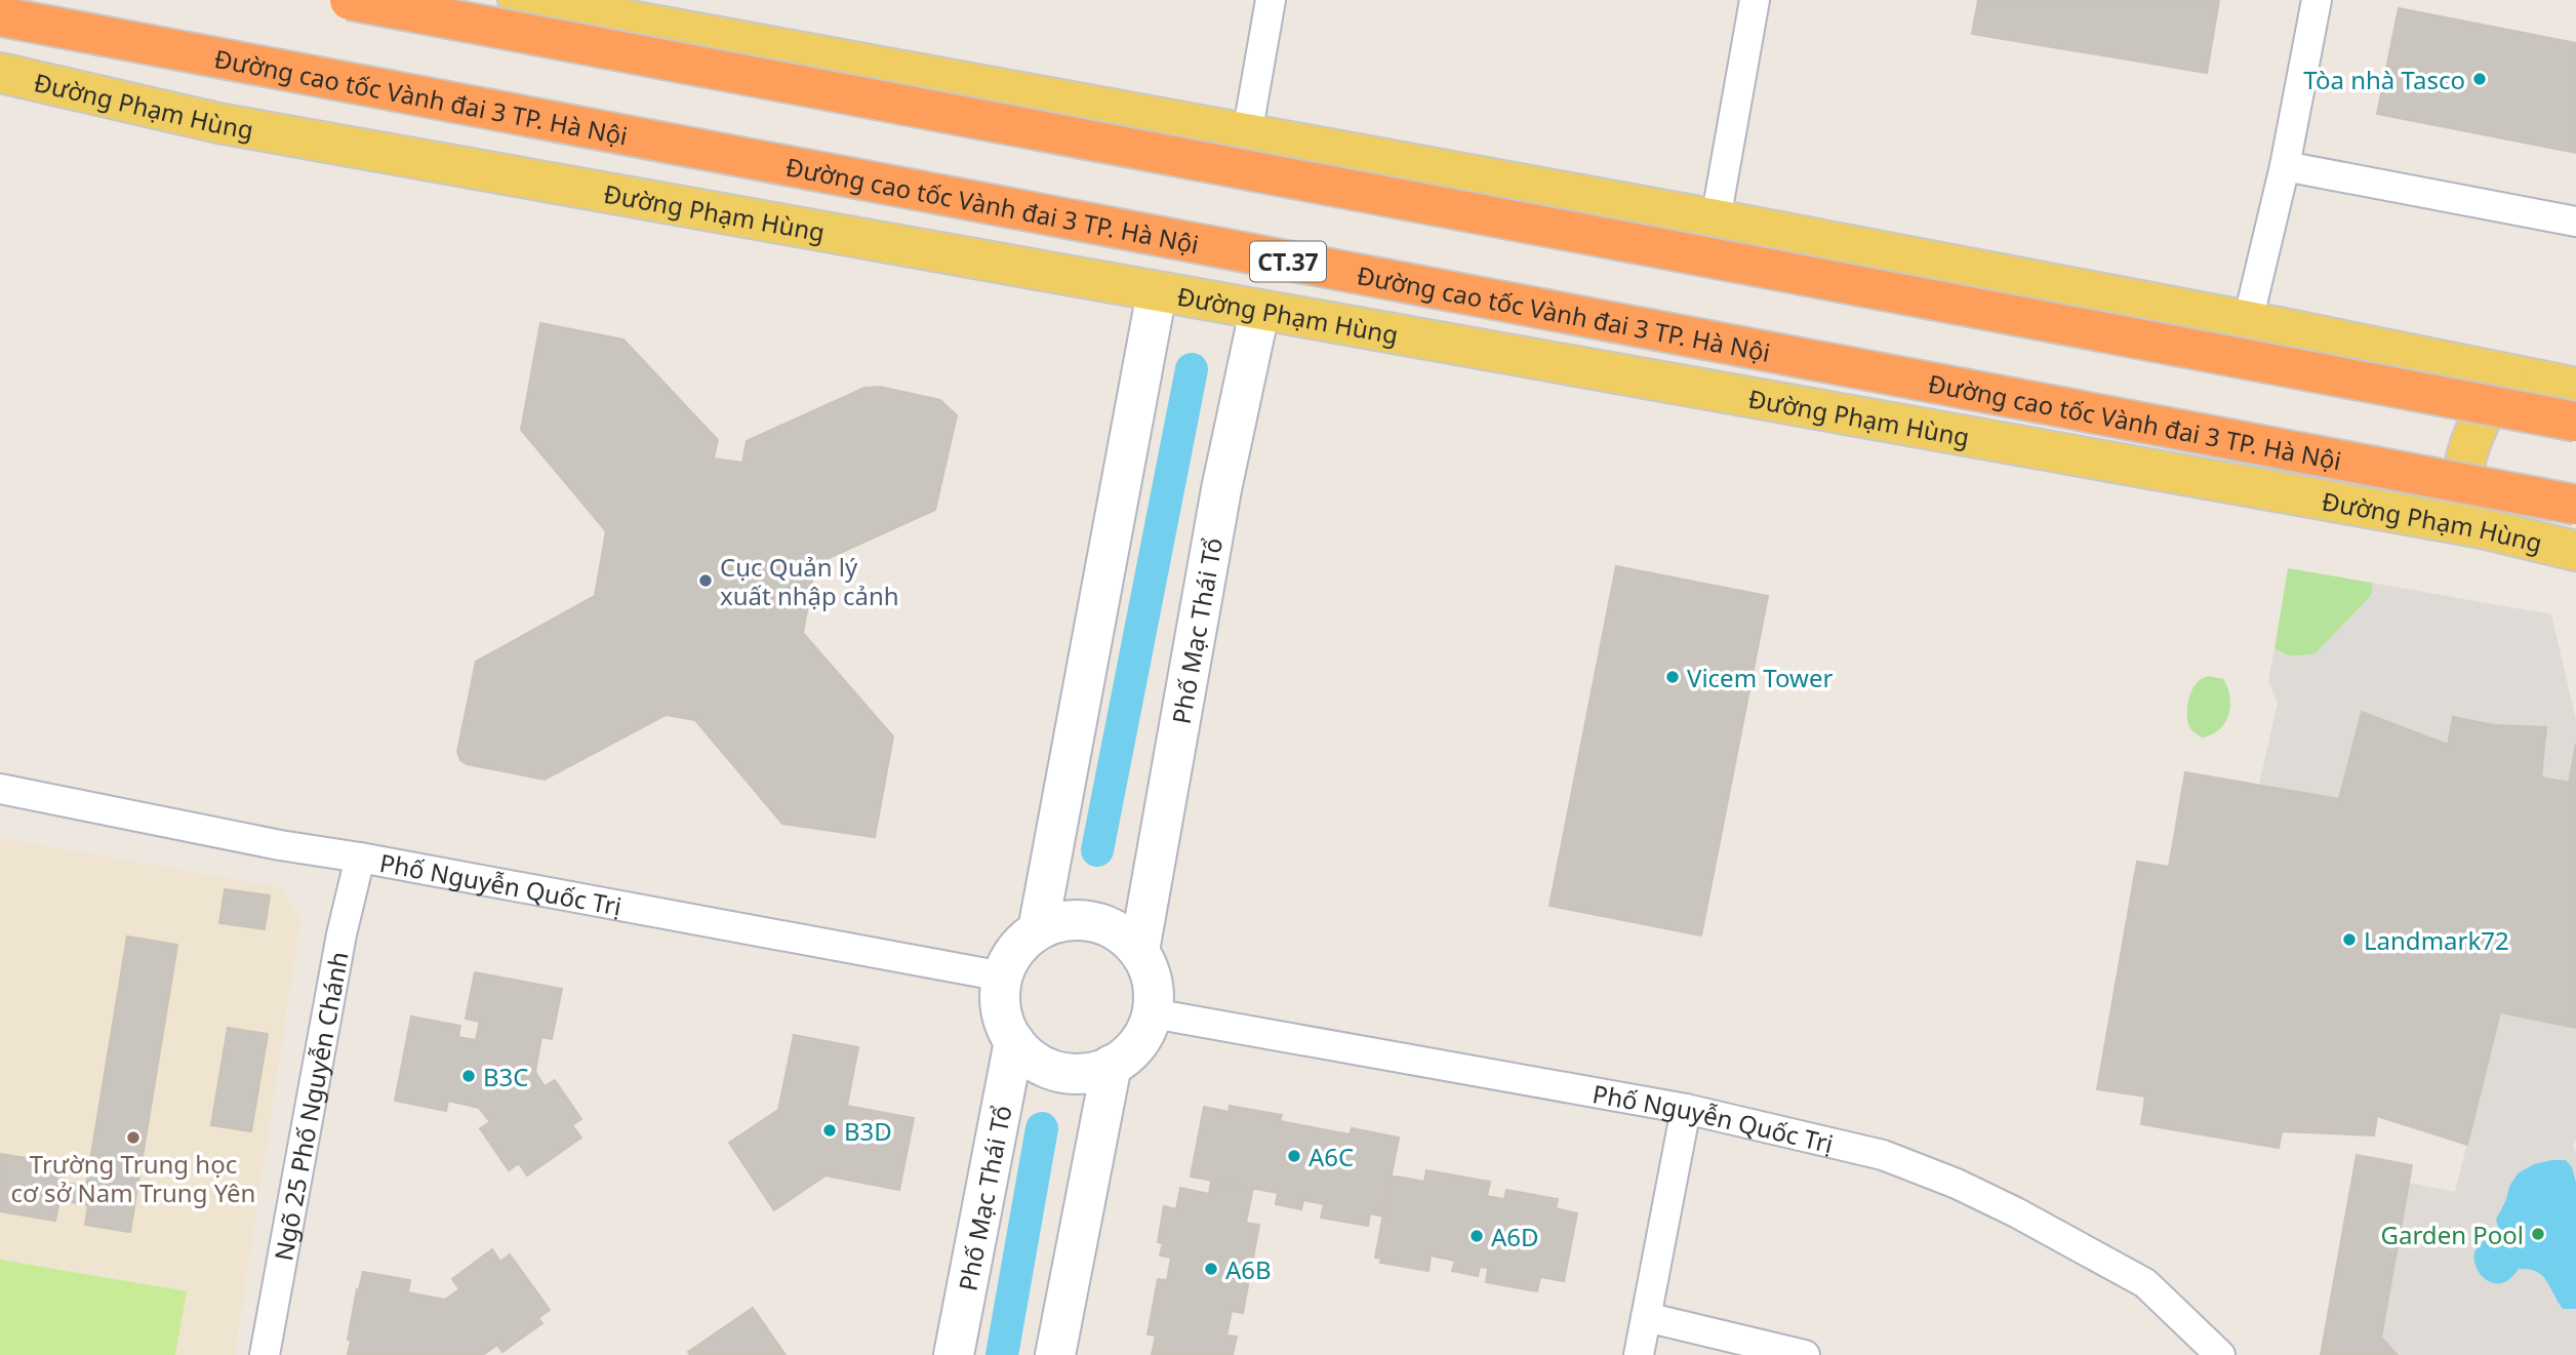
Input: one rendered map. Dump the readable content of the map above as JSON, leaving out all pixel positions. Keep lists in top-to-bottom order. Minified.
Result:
{"streets":{"highway":["Đường cao tốc Vành đai 3 TP. Hà Nội","CT.37"],"main road":["Đường Phạm Hùng"],"street":["Phố Mạc Thái Tổ","Phố Nguyễn Quốc Trị","Ngõ 25 Phố Nguyễn Chánh"]},"crossings":[["Đường Phạm Hùng","Phố Mạc Thái Tổ"],["Phố Mạc Thái Tổ","Phố Nguyễn Quốc Trị"],["Phố Nguyễn Quốc Trị","Ngõ 25 Phố Nguyễn Chánh"]],"places":["Tòa nhà Tasco","Cục Quản lý xuất nhập cảnh","Vicem Tower","Landmark72","B3C","B3D","Trường Trung học cơ sở Nam Trung Yên","A6C","Garden Pool","A6D","A6B"]}
